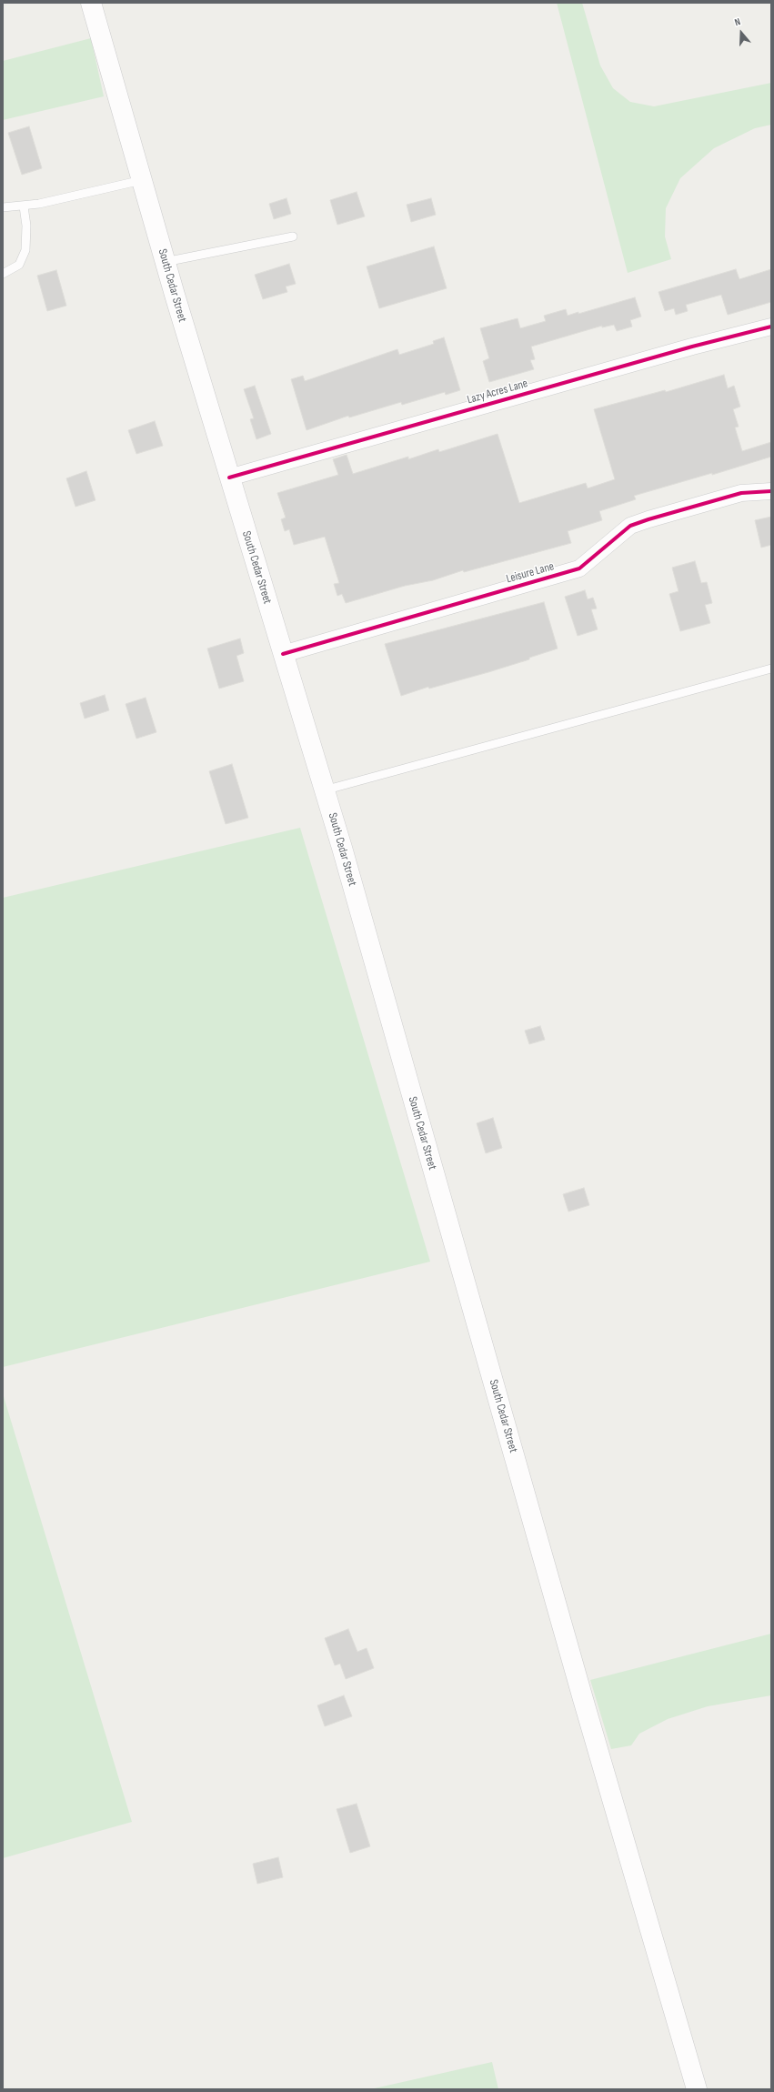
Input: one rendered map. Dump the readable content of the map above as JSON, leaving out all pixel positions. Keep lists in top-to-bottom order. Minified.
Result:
{"streets":{"main road":["South Cedar Street"],"street":["Lazy Acres Lane","Leisure Lane"]},"crossings":[["South Cedar Street","Lazy Acres Lane"],["South Cedar Street","Leisure Lane"]],"north":"top"}
